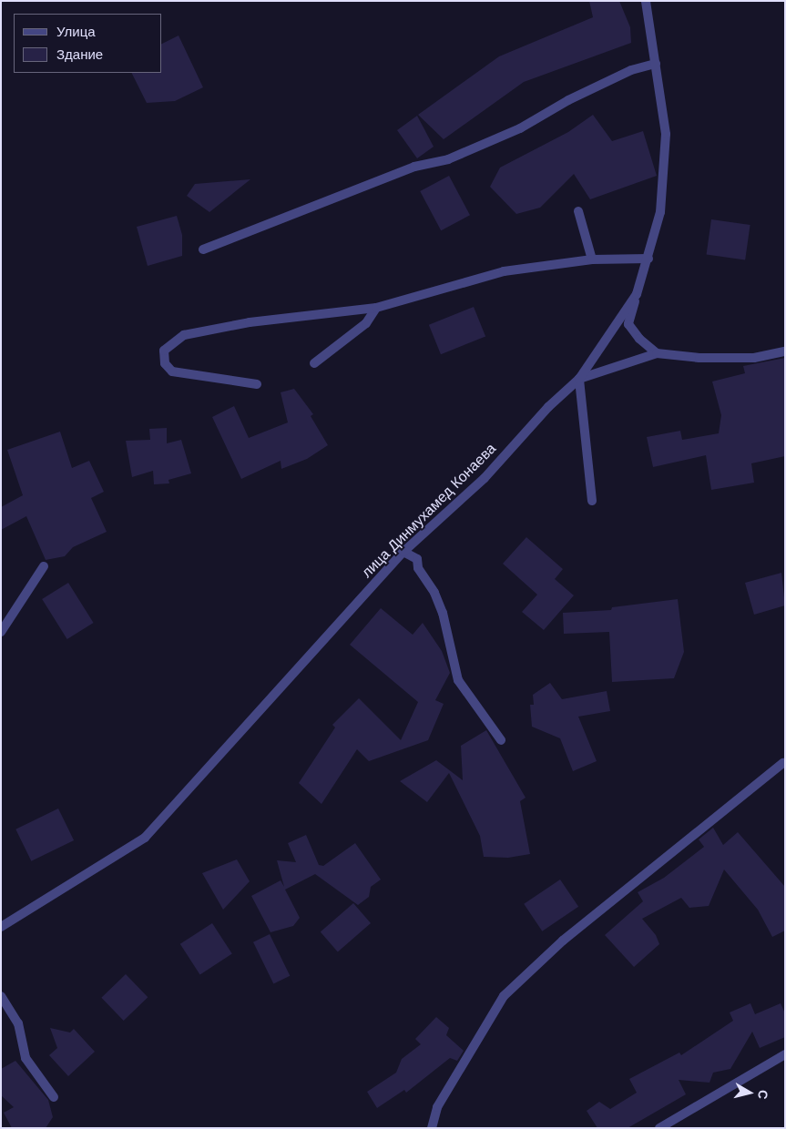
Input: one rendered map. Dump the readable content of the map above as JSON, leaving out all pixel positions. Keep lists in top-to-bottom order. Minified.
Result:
{"streets":{"street":["лица Динмухамед Конаева"]},"legend":["Улица","Здание"],"north":"right"}
